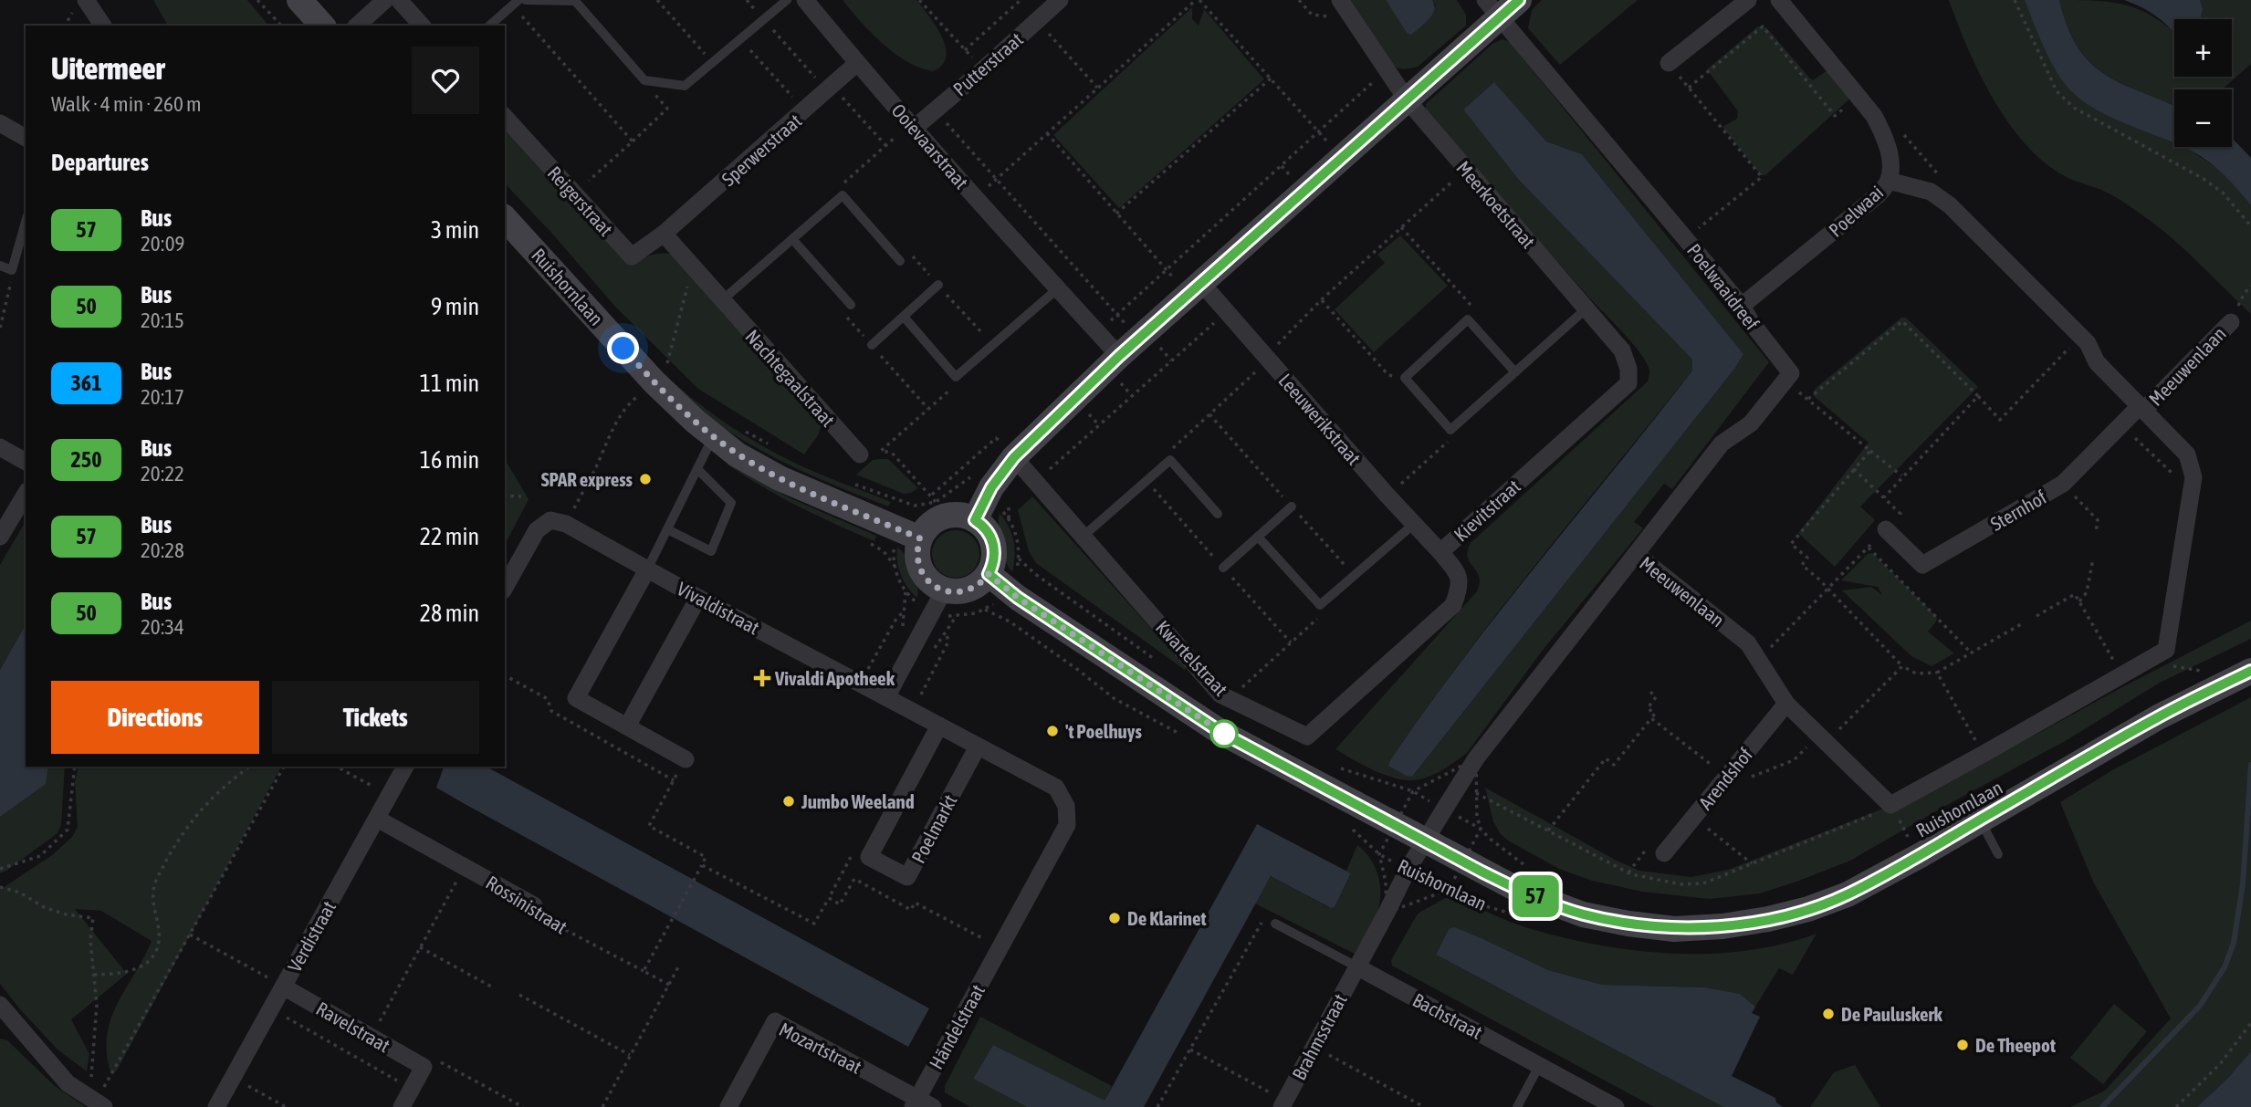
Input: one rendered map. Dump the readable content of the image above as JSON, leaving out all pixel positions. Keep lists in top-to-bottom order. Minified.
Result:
{"streets":{"main road":["Ruishornlaan"],"street":["Putterstraat","Ooievaarstraat","Sperwerstraat","Reigerstraat","Meerkoetstraat","Poelwaai","Poelwaaidreef","Meeuwenlaan","Nachtegaalstraat","Leeuwerikstraat","Kievitstraat","Sternhof","Vivaldistraat","Kwartelstraat","Arendshof","Poelmarkt","Rossinistraat","Verdistraat","Bachstraat","Ravelstraat","Händelstraat","Brahmsstraat","Mozartstraat"]},"crossings":[["Putterstraat","Ooievaarstraat"],["Ooievaarstraat","Sperwerstraat"],["Sperwerstraat","Reigerstraat"],["Sperwerstraat","Nachtegaalstraat"],["Reigerstraat","Nachtegaalstraat"],["Meerkoetstraat","Kievitstraat"],["Poelwaai","Poelwaaidreef"],["Poelwaai","Meeuwenlaan"],["Ruishornlaan","Meeuwenlaan"],["Ruishornlaan","Brahmsstraat"],["Meeuwenlaan","Sternhof"],["Meeuwenlaan","Arendshof"],["Meeuwenlaan","Brahmsstraat"],["Leeuwerikstraat","Kievitstraat"],["Kievitstraat","Kwartelstraat"],["Vivaldistraat","Poelmarkt"],["Vivaldistraat","Händelstraat"],["Rossinistraat","Verdistraat"],["Verdistraat","Ravelstraat"],["Bachstraat","Brahmsstraat"],["Händelstraat","Mozartstraat"]],"places":{"other":["SPAR express","'t Poelhuys","Jumbo Weeland","De Klarinet","De Pauluskerk","De Theepot"],"health":["Vivaldi Apotheek"]},"lines":["bus line 57"],"page":{"on_map":"57","map_buttons":["+","−"],"heading":[["Uitermeer","Walk · 4 min · 260 m"],"Departures"],"list":[{"mark":"57","name":"Bus","note":"20:09","value":"3 min"},{"mark":"50","name":"Bus","note":"20:15","value":"9 min"},{"mark":"361","name":"Bus","note":"20:17","value":"11 min"},{"mark":"250","name":"Bus","note":"20:22","value":"16 min"},{"mark":"57","name":"Bus","note":"20:28","value":"22 min"},{"mark":"50","name":"Bus","note":"20:34","value":"28 min"}],"buttons":["Directions","Tickets"]}}
